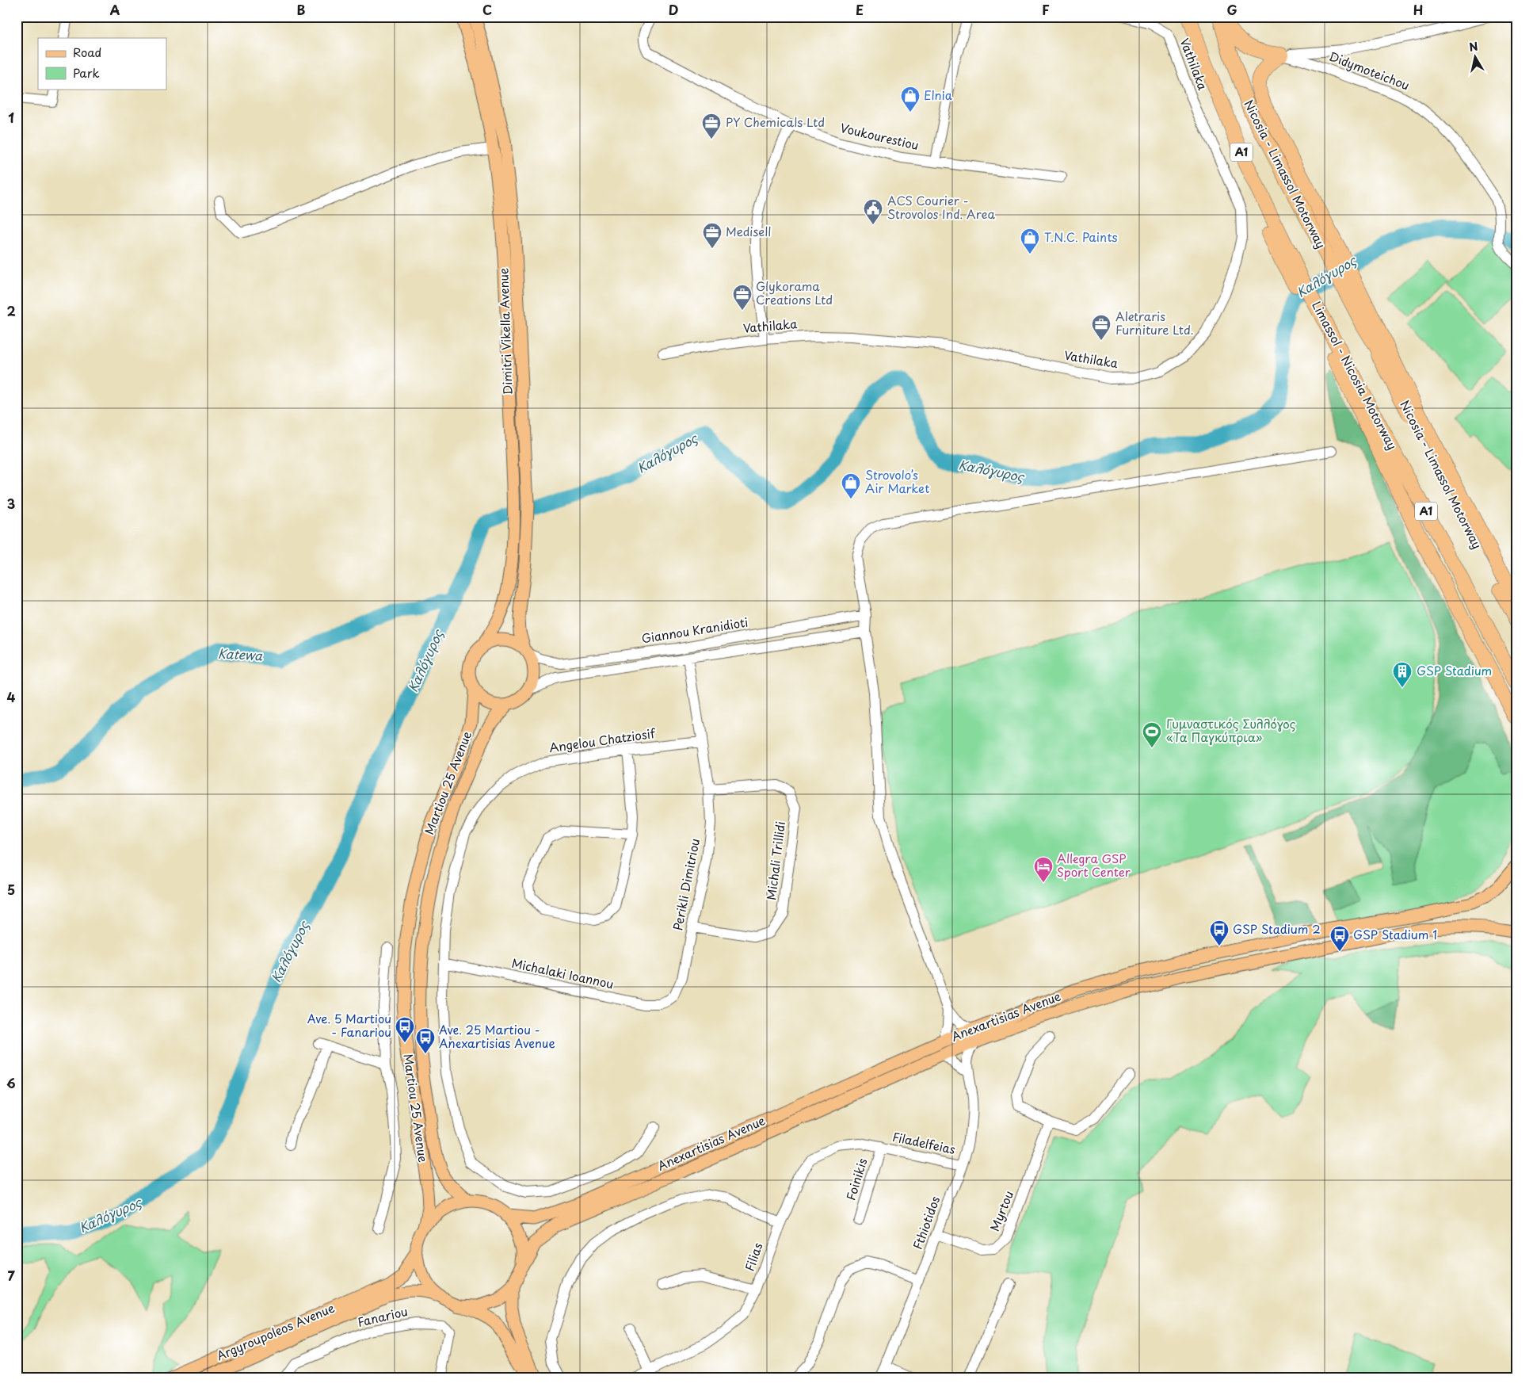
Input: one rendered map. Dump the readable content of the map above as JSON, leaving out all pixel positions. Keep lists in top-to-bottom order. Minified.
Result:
{"streets":{"highway":["A1","Nicosia - Limassol Motorway","Limassol - Nicosia Motorway"],"main road":["Dimitri Vikella Avenue","Martiou 25 Avenue","Anexartisias Avenue","Argyroupoleos Avenue"],"street":["Vathilaka","Didymoteichou","Voukourestiou","Giannou Kranidioti","Angelou Chatziosif","Michali Trillidi","Perikli Dimitriou","Michalaki Ioannou","Filadelfeias","Foinikis","Myrtou","Fthiotidos","Filias","Fanariou"]},"crossings":[["Dimitri Vikella Avenue","Giannou Kranidioti"],["Dimitri Vikella Avenue","Martiou 25 Avenue"],["Giannou Kranidioti","Martiou 25 Avenue"],["Angelou Chatziosif","Perikli Dimitriou"],["Angelou Chatziosif","Michalaki Ioannou"],["Martiou 25 Avenue","Anexartisias Avenue"],["Michali Trillidi","Perikli Dimitriou"],["Perikli Dimitriou","Michalaki Ioannou"],["Anexartisias Avenue","Fthiotidos"],["Filadelfeias","Foinikis"],["Filadelfeias","Fthiotidos"],["Filadelfeias","Filias"],["Foinikis","Filias"],["Myrtou","Fthiotidos"]],"water":["Καλόγυρος","Katewa"],"places":{"shop":["Elnia","T.N.C. Paints","Strovolo’s Air Market"],"office":["PY Chemicals Ltd","Medisell","Glykorama Creations Ltd","Aletraris Furniture Ltd."],"public building":["ACS Courier - Strovolos Ind. Area"],"building":["GSP Stadium"],"sports":["Γυμναστικός Συλλόγος «Τα Παγκύπρια»"],"hotel":["Allegra GSP Sport Center"],"bus stop":["GSP Stadium 2","GSP Stadium 1","Ave. 5 Martiou - Fanariou","Ave. 25 Martiou - Anexartisias Avenue"]},"legend":["Road","Park"],"north":"top","grid":{"columns":["A","B","C","D","E","F","G","H"],"rows":["1","2","3","4","5","6","7"]}}
